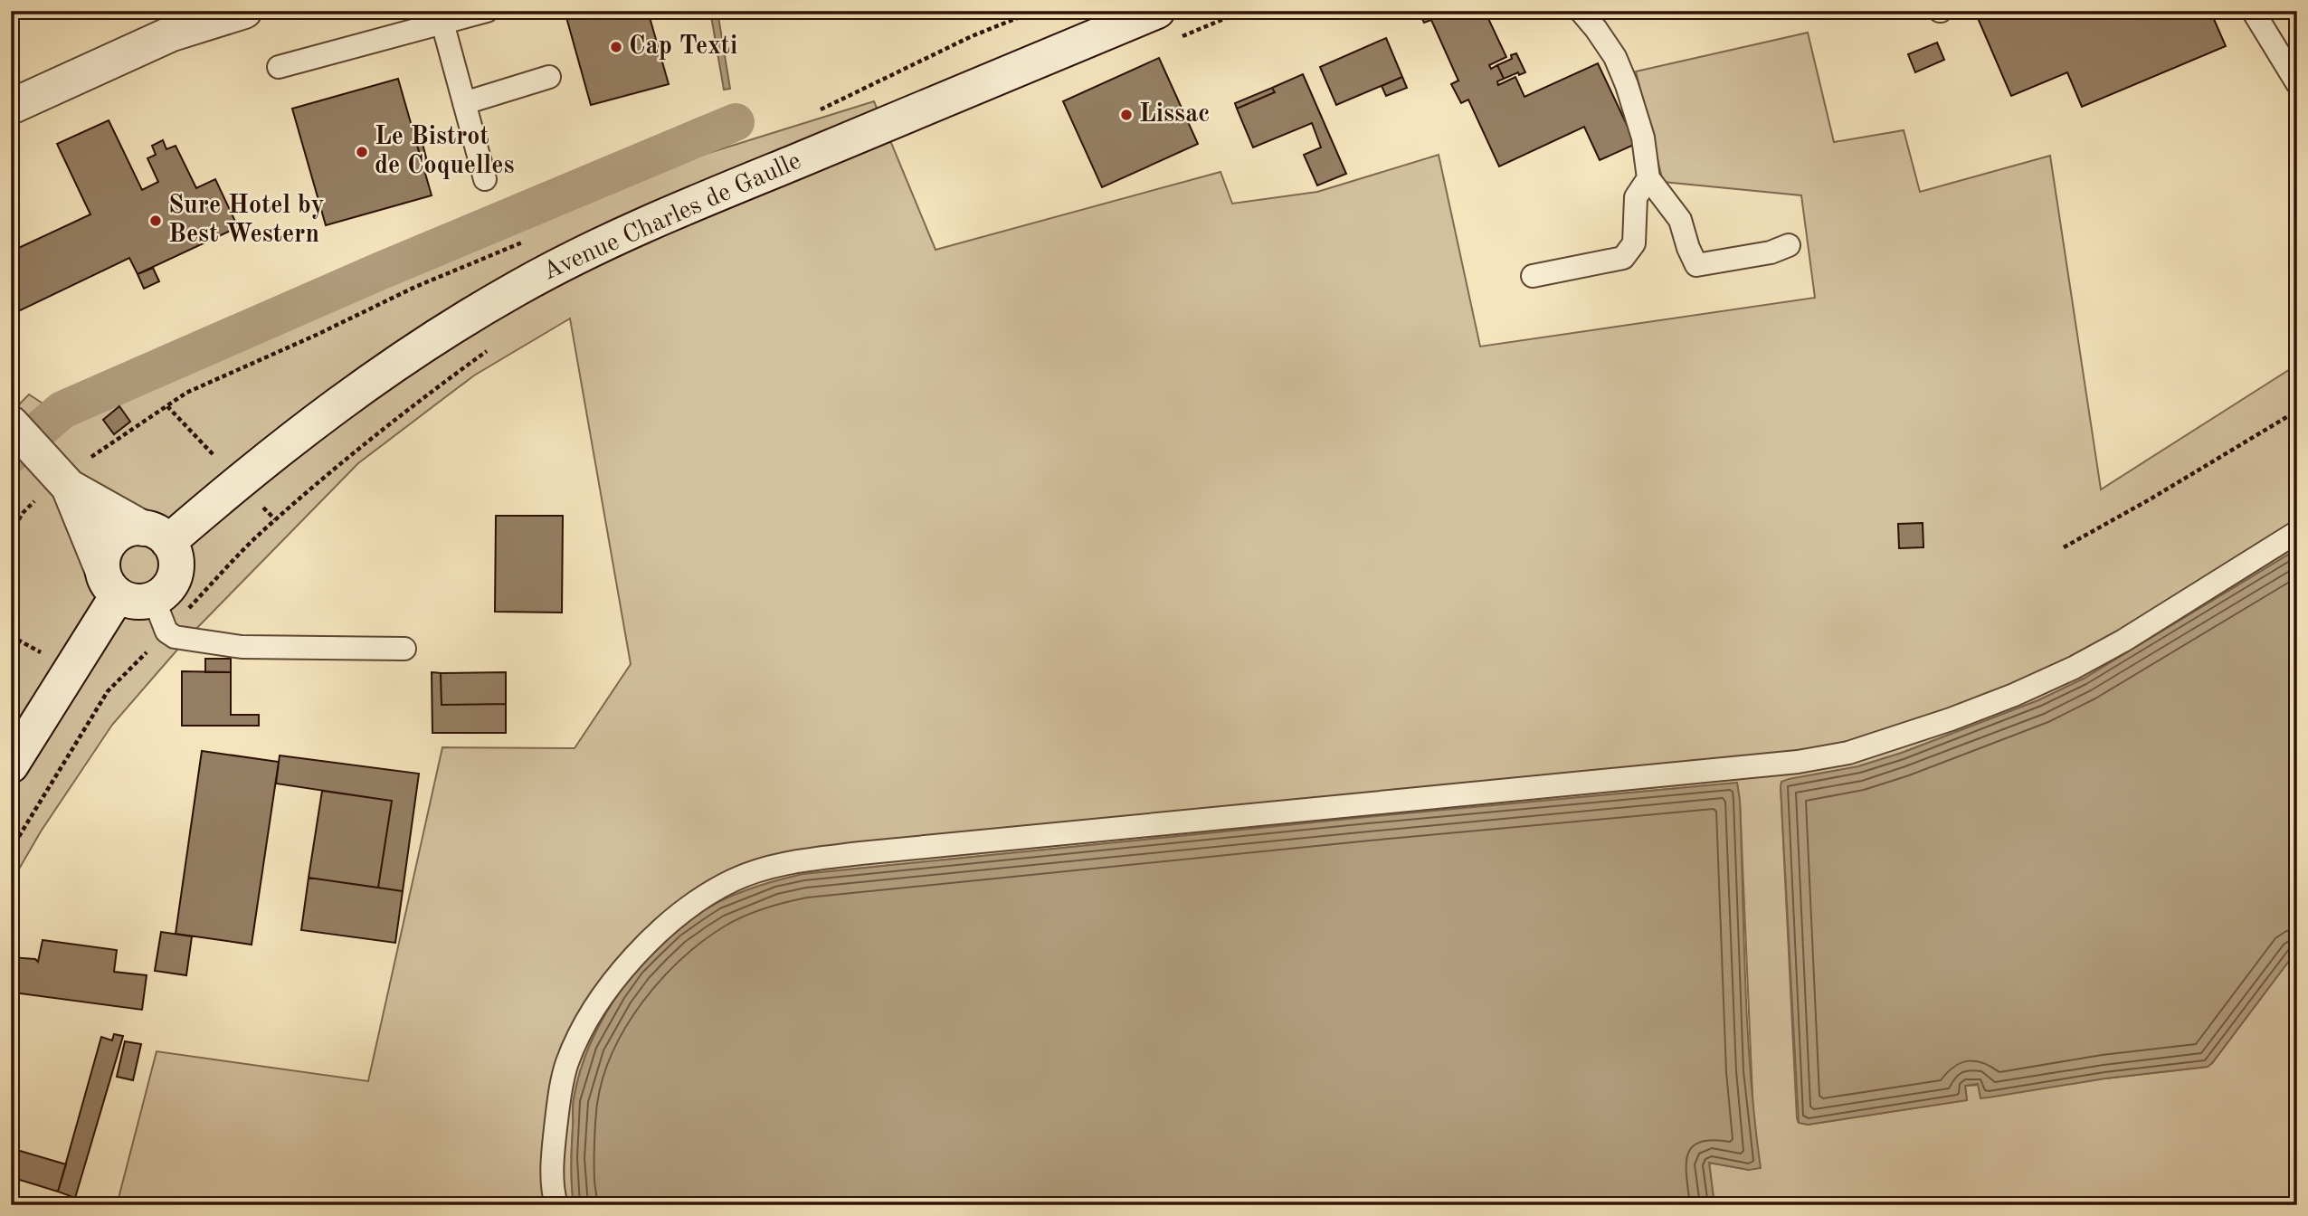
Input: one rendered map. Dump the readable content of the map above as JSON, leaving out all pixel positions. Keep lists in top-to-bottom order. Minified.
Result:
{"streets":{"main road":["Avenue Charles de Gaulle"]},"places":["Cap Texti","Lissac","Le Bistrot de Coquelles","Sure Hotel by Best Western"]}
